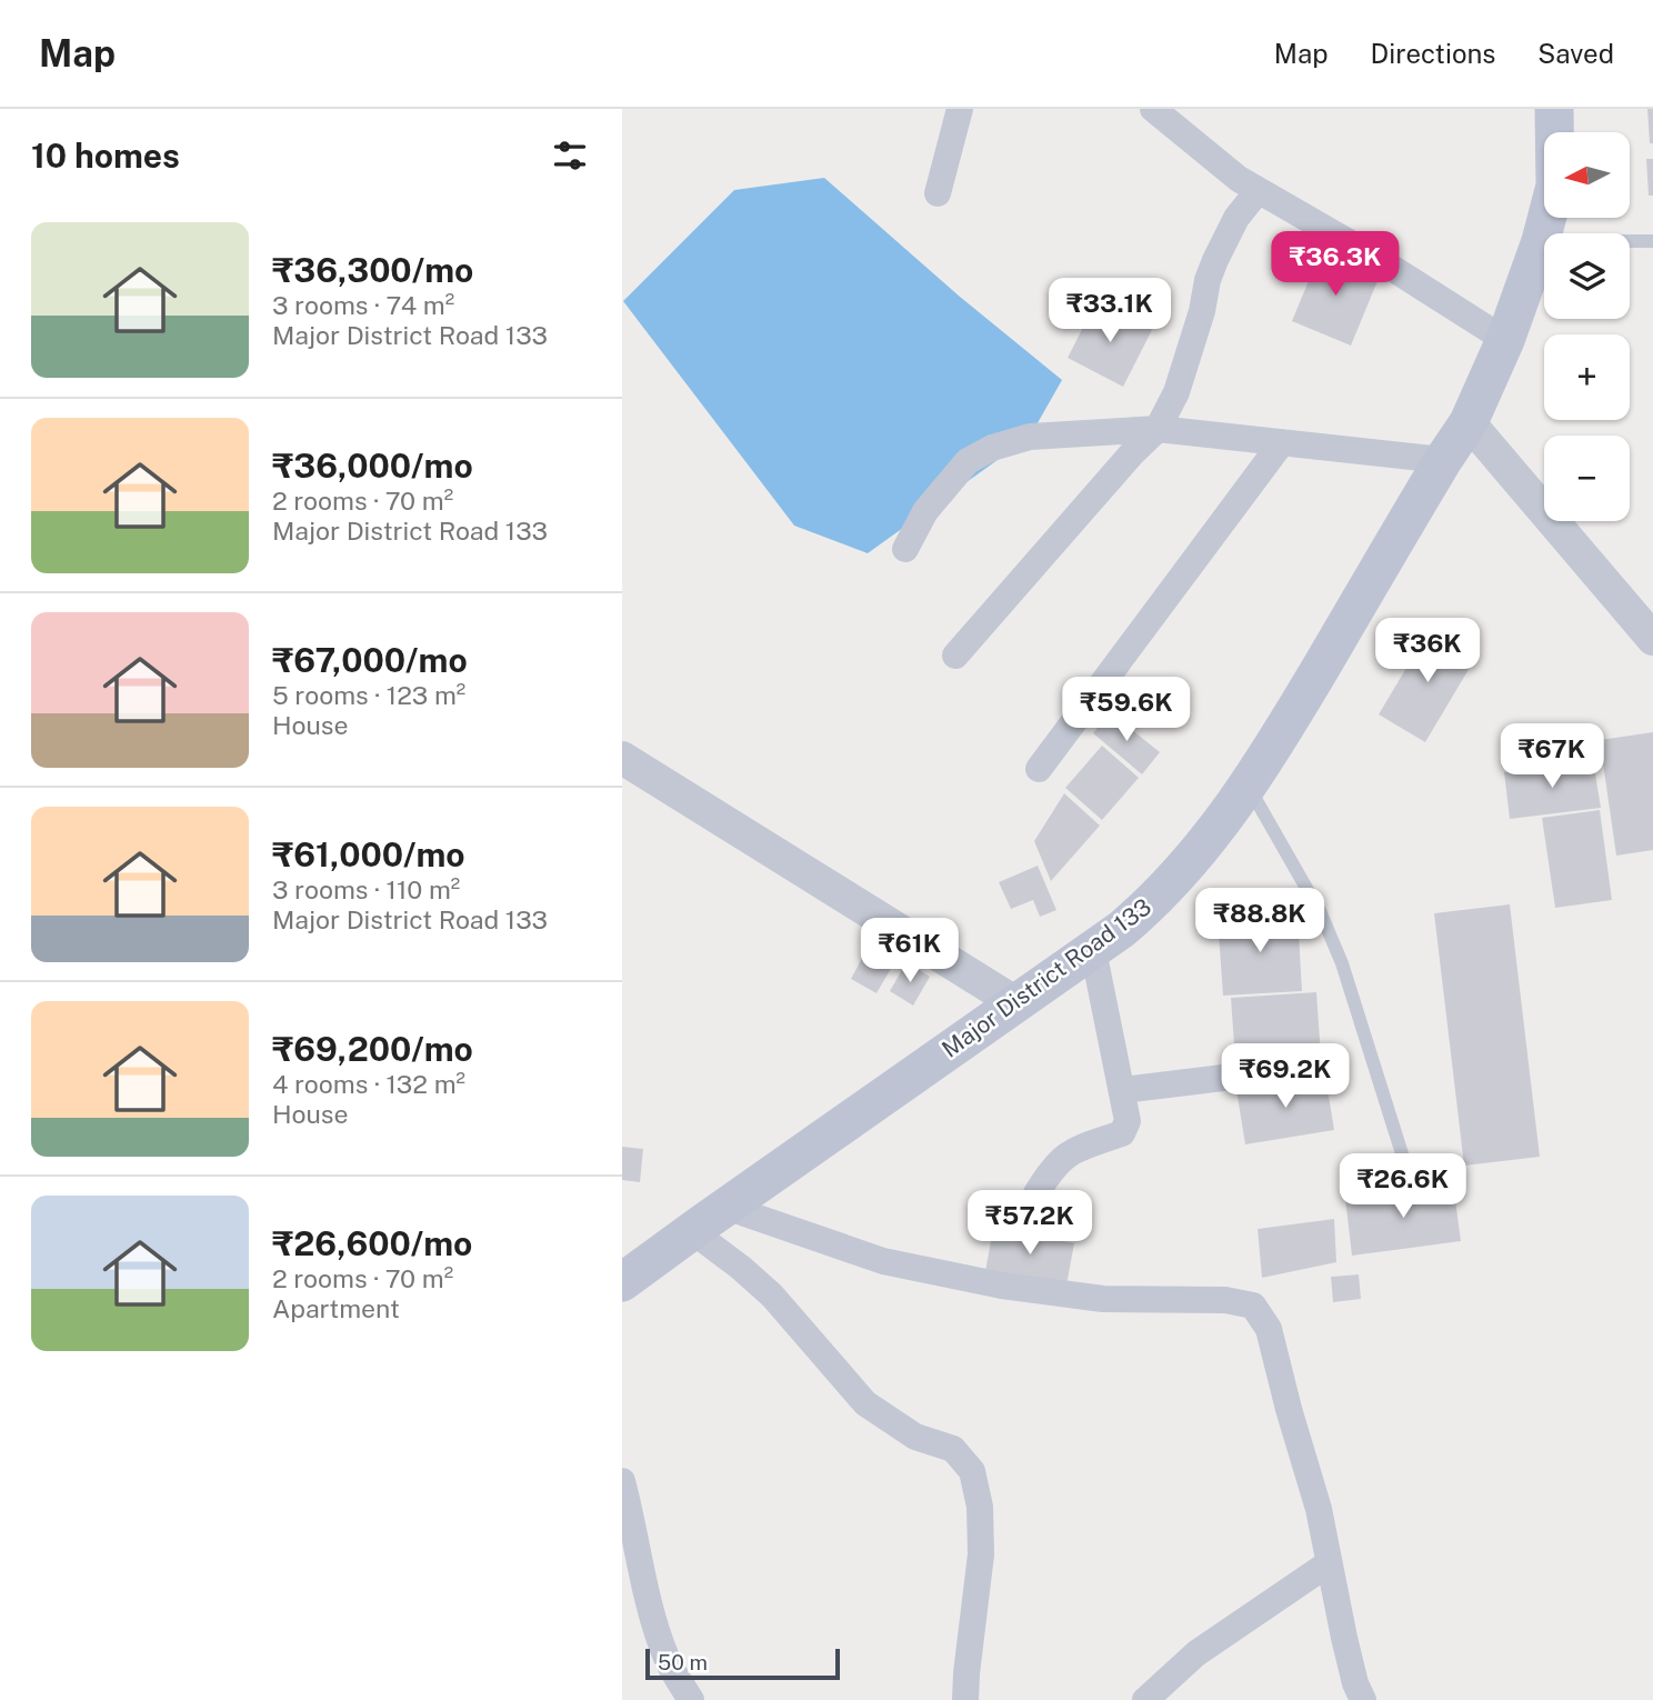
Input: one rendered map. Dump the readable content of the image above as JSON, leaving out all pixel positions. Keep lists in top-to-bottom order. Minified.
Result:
{"streets":{"main road":["Major District Road 133"]},"scale_bar":"50 m","north":"left","page":{"header":"Map","nav":["Map","Directions","Saved"],"heading":"10 homes","map_buttons":["+","−"],"list":[{"name":"₹36,300/mo","note":"3 rooms · 74 m² · Major District Road 133"},{"name":"₹36,000/mo","note":"2 rooms · 70 m² · Major District Road 133"},{"name":"₹67,000/mo","note":"5 rooms · 123 m² · House"},{"name":"₹61,000/mo","note":"3 rooms · 110 m² · Major District Road 133"},{"name":"₹69,200/mo","note":"4 rooms · 132 m² · House"},{"name":"₹26,600/mo","note":"2 rooms · 70 m² · Apartment"}],"price":["₹36.3K","₹33.1K","₹36K","₹59.6K","₹67K","₹88.8K","₹61K","₹69.2K","₹26.6K","₹57.2K"],"scale":"50 m"}}
